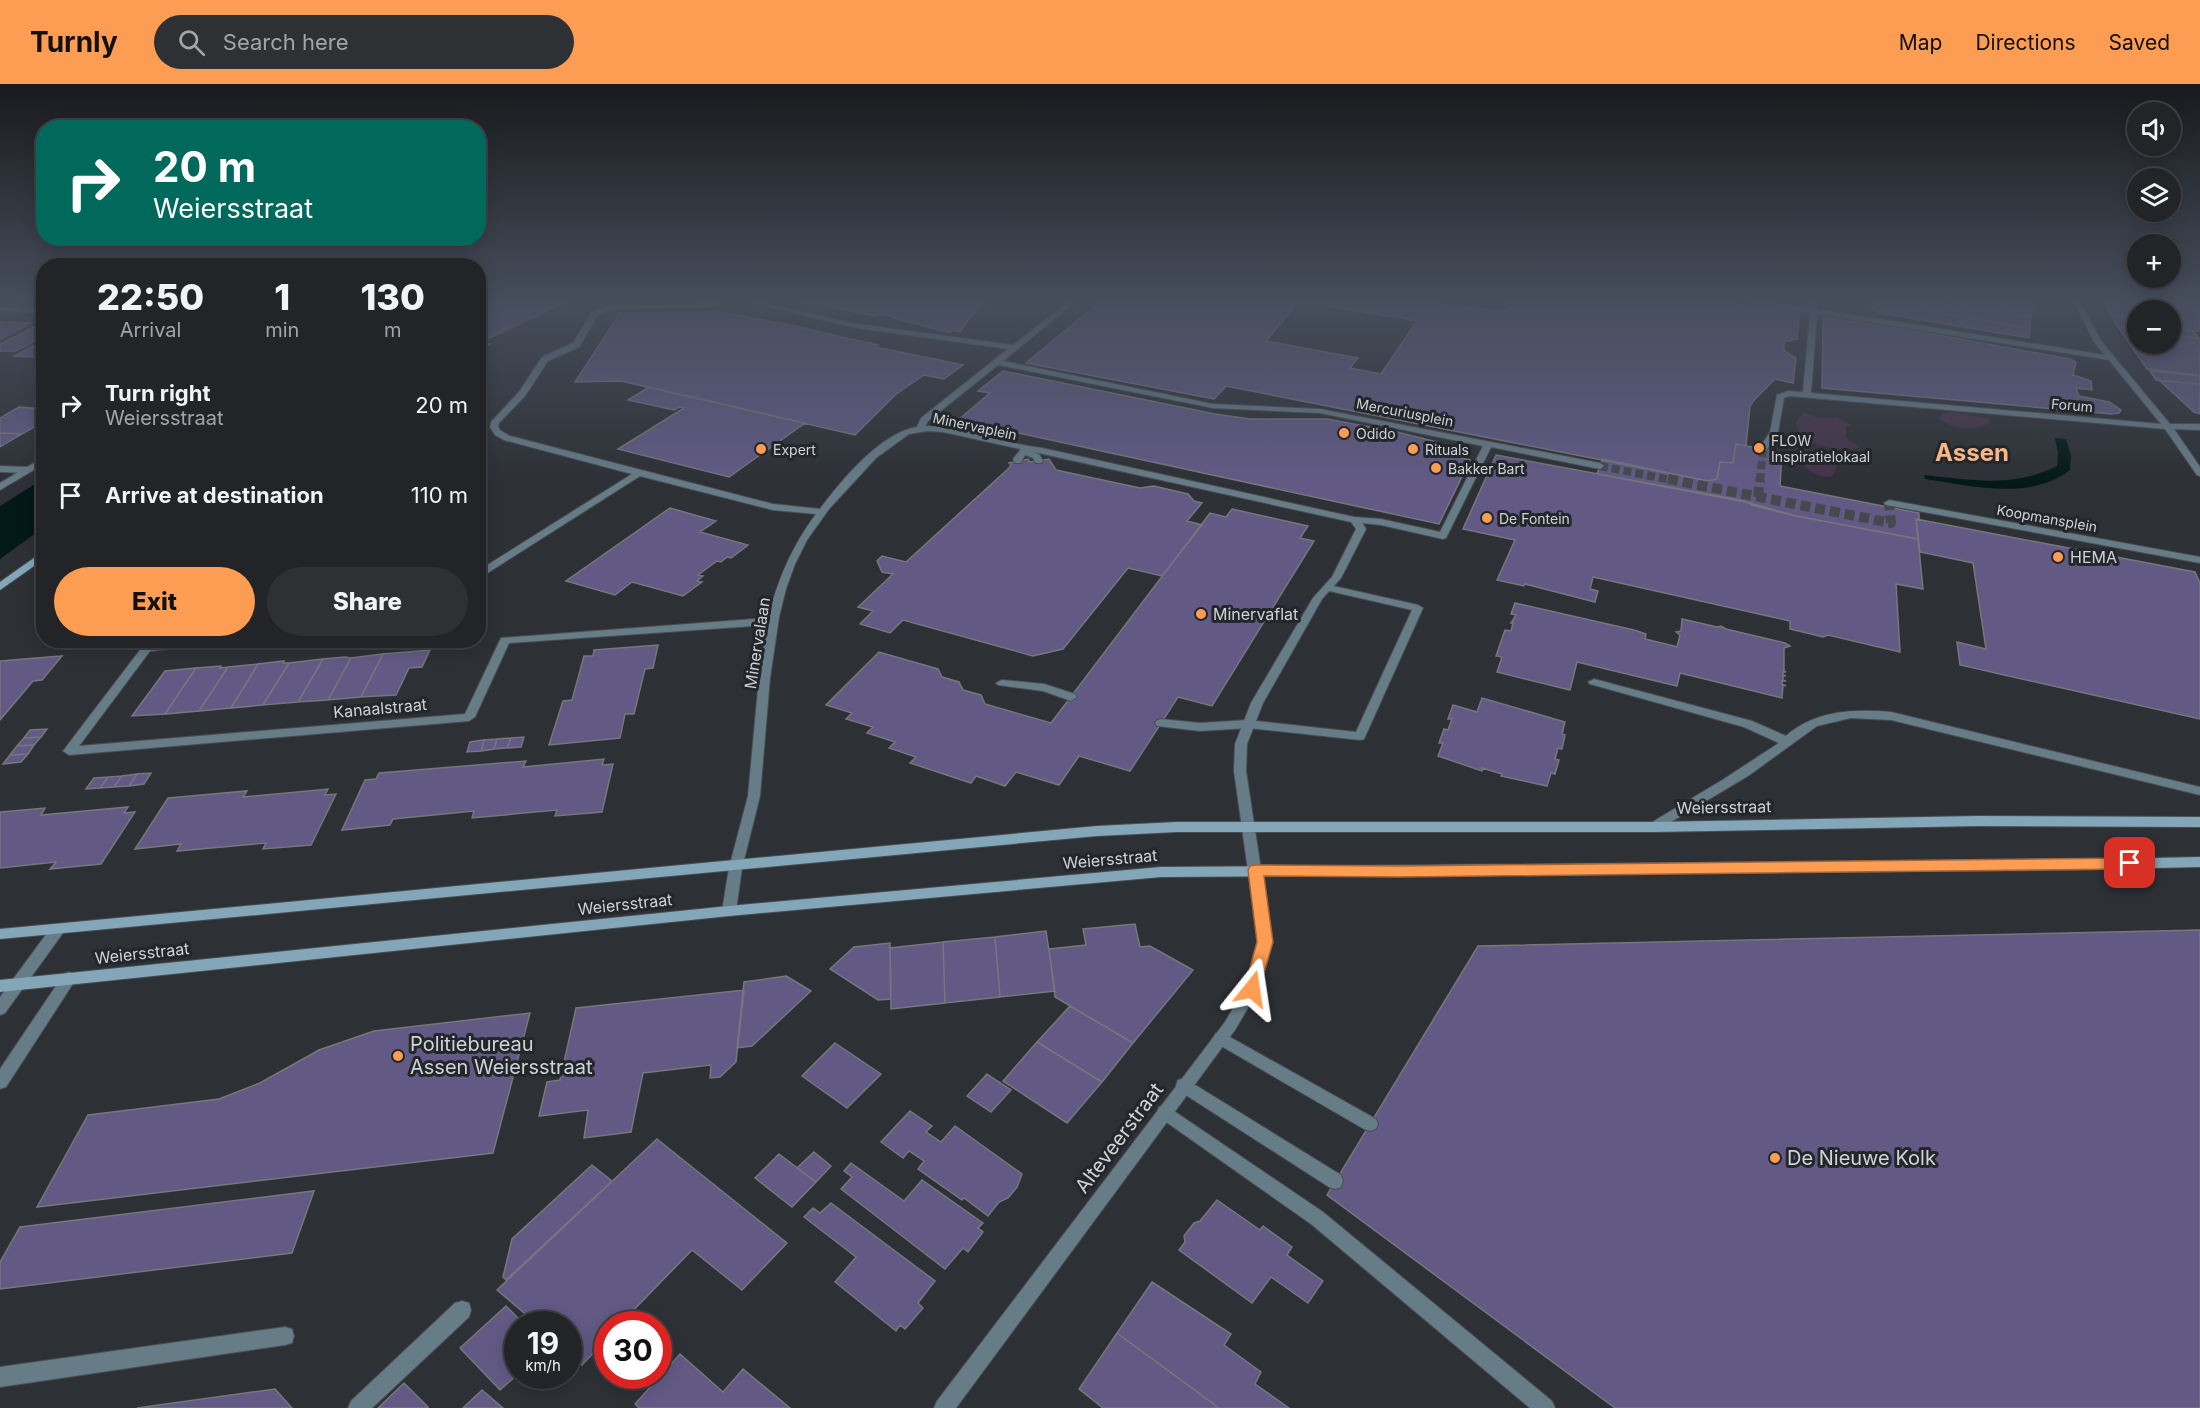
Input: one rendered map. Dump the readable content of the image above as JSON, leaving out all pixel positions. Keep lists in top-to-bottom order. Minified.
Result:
{"streets":{"main road":["Weiersstraat"],"street":["Forum","Mercuriusplein","Minervaplein","Koopmansplein","Minervalaan","Kanaalstraat","Alteveerstraat"]},"crossings":[["Mercuriusplein","Minervalaan"],["Minervaplein","Minervalaan"],["Minervalaan","Kanaalstraat"],["Minervalaan","Weiersstraat"],["Weiersstraat","Alteveerstraat"]],"districts":["Assen"],"places":["Odido","FLOW Inspiratielokaal","Expert","Rituals","Bakker Bart","De Fontein","HEMA","Minervaflat","Politiebureau Assen Weiersstraat","De Nieuwe Kolk"],"page":{"header":"Turnly","search":"Search here","nav":["Map","Directions","Saved"],"map_buttons":["+","−"],"turn":["20 m","Weiersstraat"],"eta":["22:50","Arrival","1","min","130","m"],"list":[{"name":"Turn right","note":"Weiersstraat","value":"20 m"},{"name":"Arrive at destination","value":"110 m"}],"buttons":["Exit","Share"],"speed":"19 km/h","limit":"30"}}
